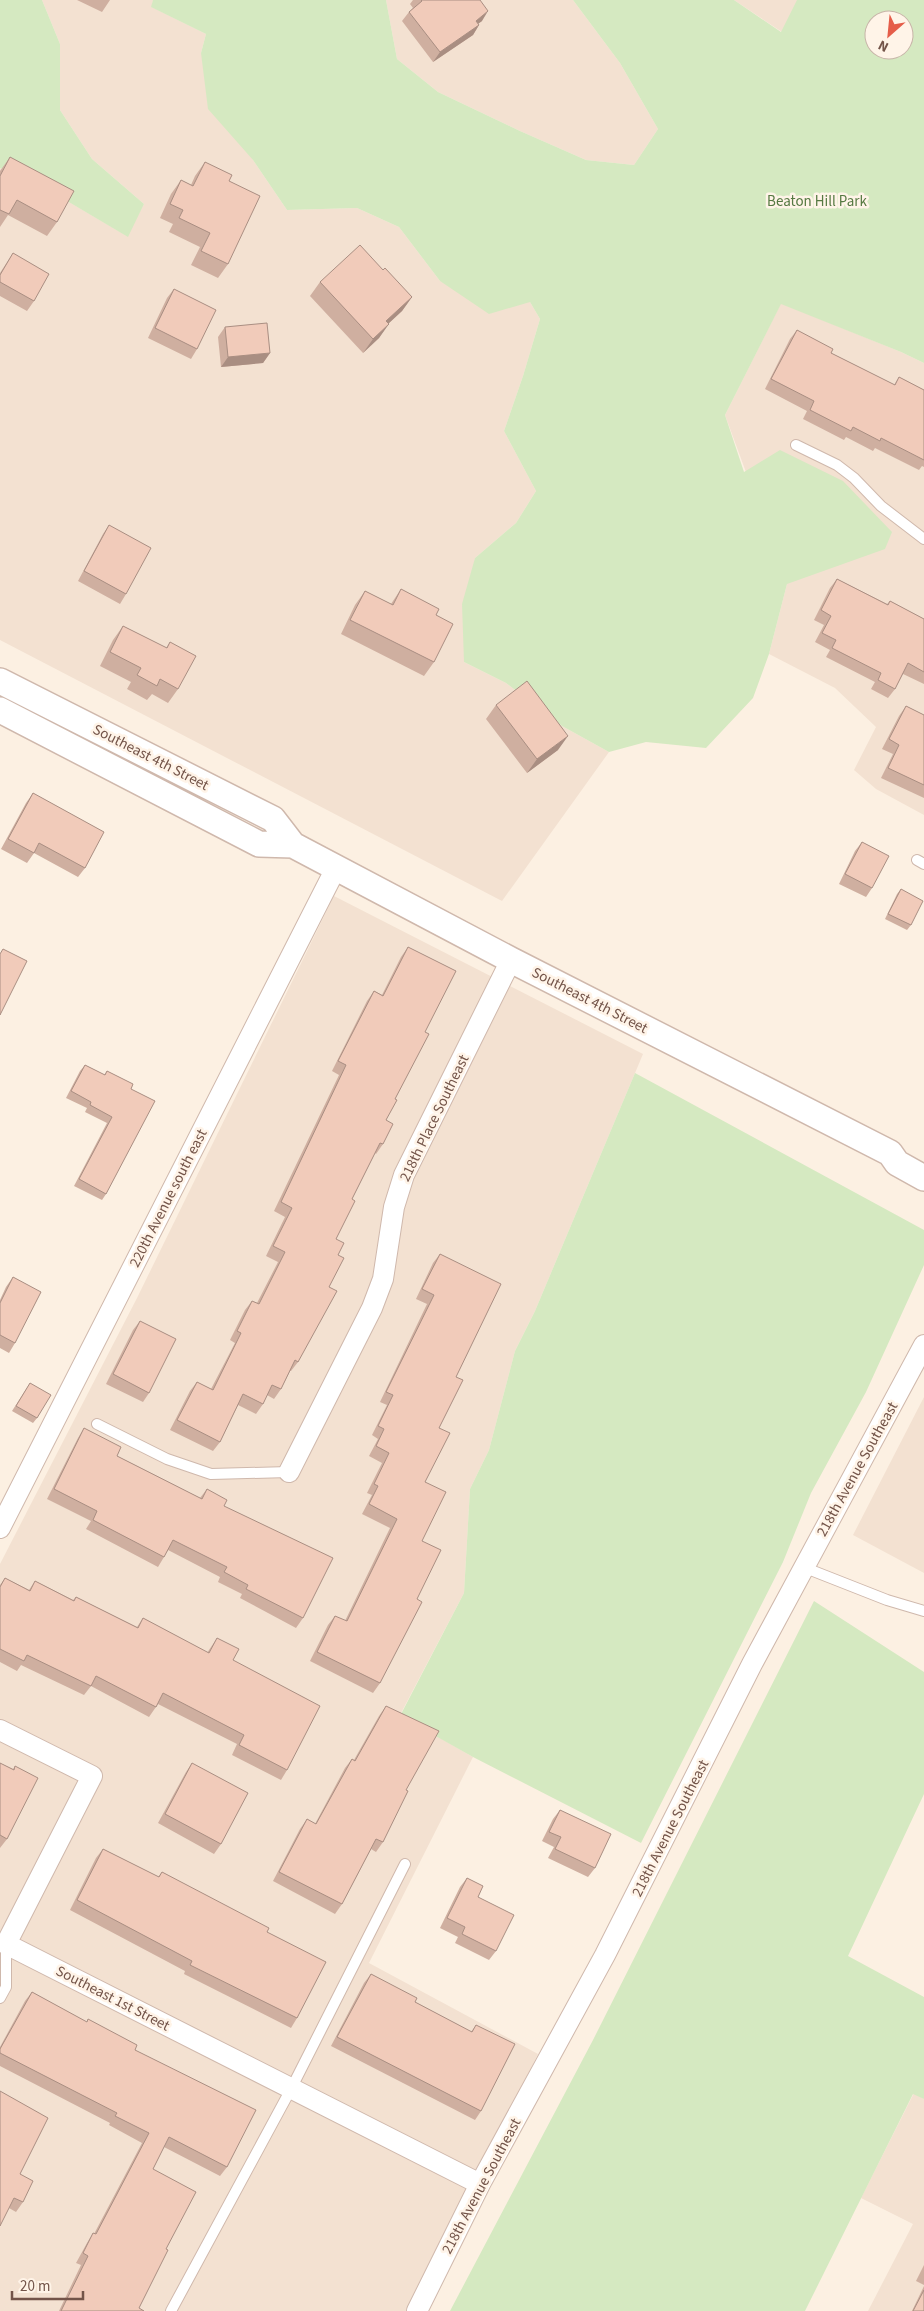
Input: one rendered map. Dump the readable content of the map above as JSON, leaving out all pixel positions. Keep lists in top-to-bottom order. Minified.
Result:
{"streets":{"street":["Southeast 4th Street","218th Place Southeast","220th Avenue south east","218th Avenue Southeast","Southeast 1st Street"]},"crossings":[["Southeast 4th Street","218th Place Southeast"],["Southeast 4th Street","220th Avenue south east"],["218th Avenue Southeast","Southeast 1st Street"]],"parks":["Beaton Hill Park"],"scale_bar":"20 m","north":"bottom left"}
